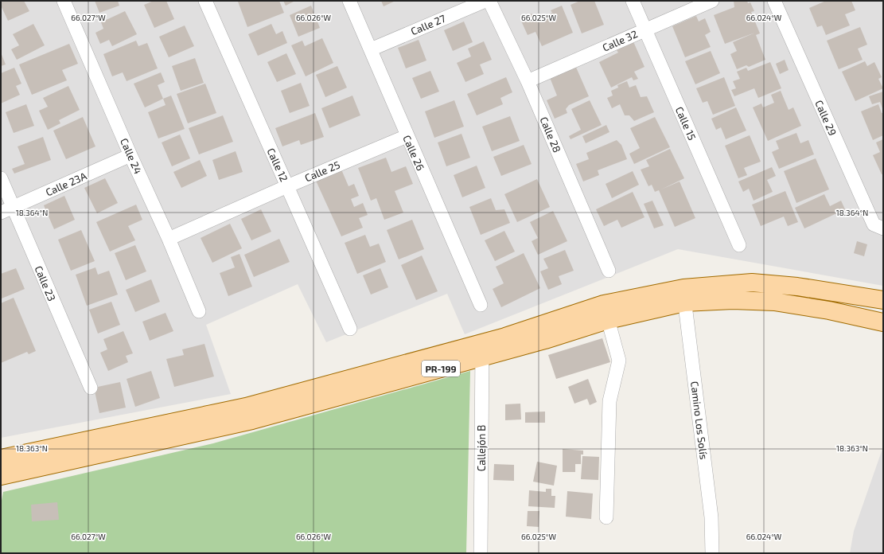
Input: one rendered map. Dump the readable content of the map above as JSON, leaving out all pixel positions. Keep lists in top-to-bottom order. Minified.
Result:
{"streets":{"main road":["PR-199"],"street":["Calle 27","Calle 32","Calle 29","Calle 15","Calle 28","Calle 26","Calle 24","Calle 12","Calle 25","Calle 23A","Calle 23","Camino Los Solís","Callejón B"]},"crossings":[["Calle 27","Calle 26"],["Calle 32","Calle 15"],["Calle 32","Calle 28"],["Calle 26","Calle 25"],["Calle 24","Calle 25"],["Calle 24","Calle 23A"],["Calle 12","Calle 25"],["Calle 23A","Calle 23"],["PR-199","Camino Los Solís"],["PR-199","Callejón B"]],"coordinates":["66.027°W","66.026°W","66.025°W","66.024°W","18.364°N","18.363°N"]}
